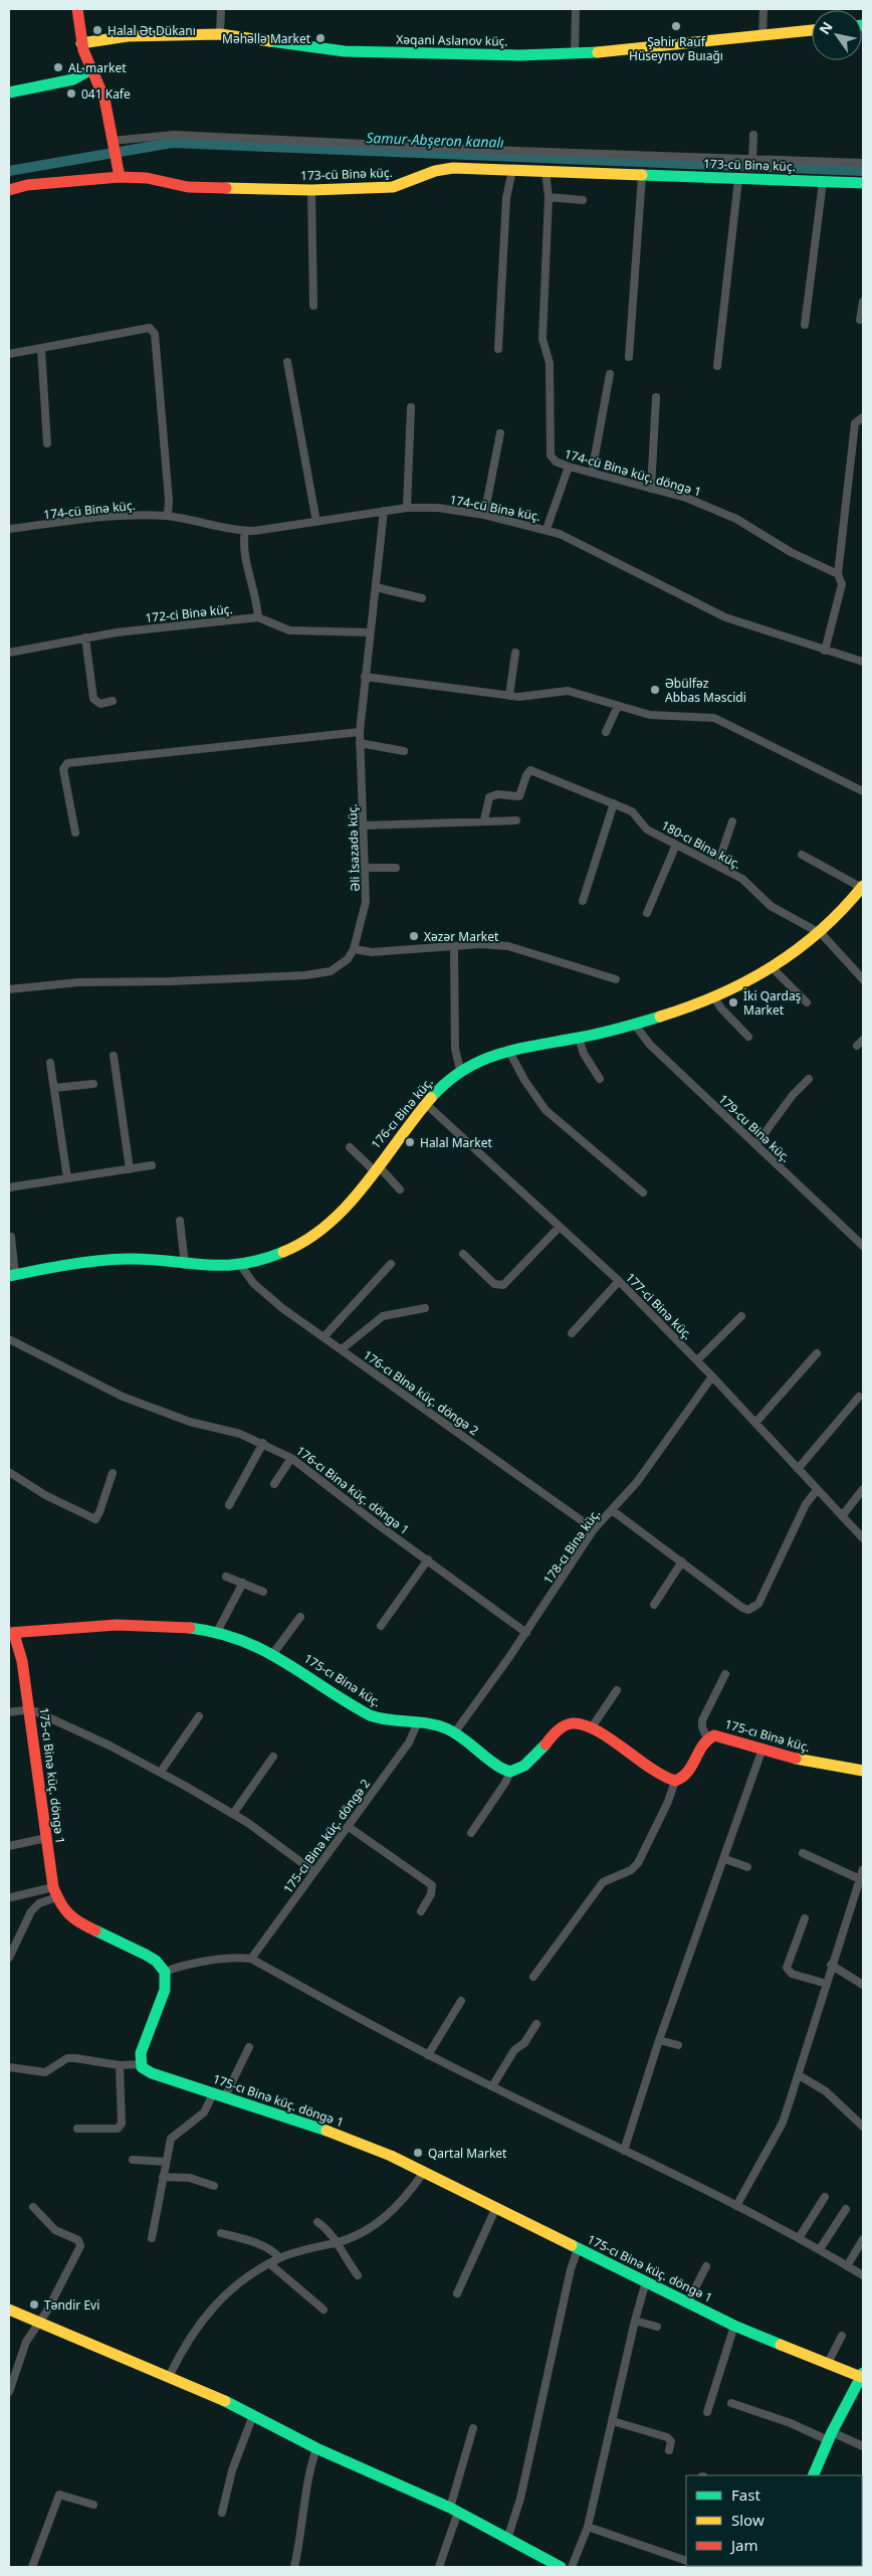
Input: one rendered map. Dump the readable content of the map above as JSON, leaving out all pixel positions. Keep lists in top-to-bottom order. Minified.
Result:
{"streets":{"street":["Xəqani Aslanov küç.","173-cü Binə küç.","174-cü Binə küç. döngə 1","174-cü Binə küç.","172-ci Binə küç.","180-cı Binə küç.","Əli İsazadə küç.","176-cı Binə küç.","179-cu Binə küç.","177-ci Binə küç.","176-cı Binə küç. döngə 2","176-cı Binə küç. döngə 1","178-cı Binə küç.","175-cı Binə küç.","175-cı Binə küç. döngə 1","175-cı Binə küç. döngə 2"]},"crossings":[["173-cü Binə küç.","174-cü Binə küç. döngə 1"],["174-cü Binə küç.","Əli İsazadə küç."],["172-ci Binə küç.","Əli İsazadə küç."],["180-cı Binə küç.","176-cı Binə küç."],["176-cı Binə küç.","179-cu Binə küç."],["176-cı Binə küç.","177-ci Binə küç."],["176-cı Binə küç.","176-cı Binə küç. döngə 2"],["177-ci Binə küç.","178-cı Binə küç."],["176-cı Binə küç. döngə 2","178-cı Binə küç."],["176-cı Binə küç. döngə 1","178-cı Binə küç."],["178-cı Binə küç.","175-cı Binə küç."],["175-cı Binə küç.","175-cı Binə küç. döngə 1"],["175-cı Binə küç.","175-cı Binə küç. döngə 2"]],"water":["Samur-Abşeron kanalı"],"places":["Şəhir Rauf Hüseynov Buıağı","Halal Ət Dükanı","Məhəllə Market","AL market","041 Kafe","Əbülfəz Abbas Məscidi","Xəzər Market","İki Qardaş Market","Halal Market","Qartal Market","Təndir Evi"],"legend":["Fast","Slow","Jam"],"north":"top left"}
